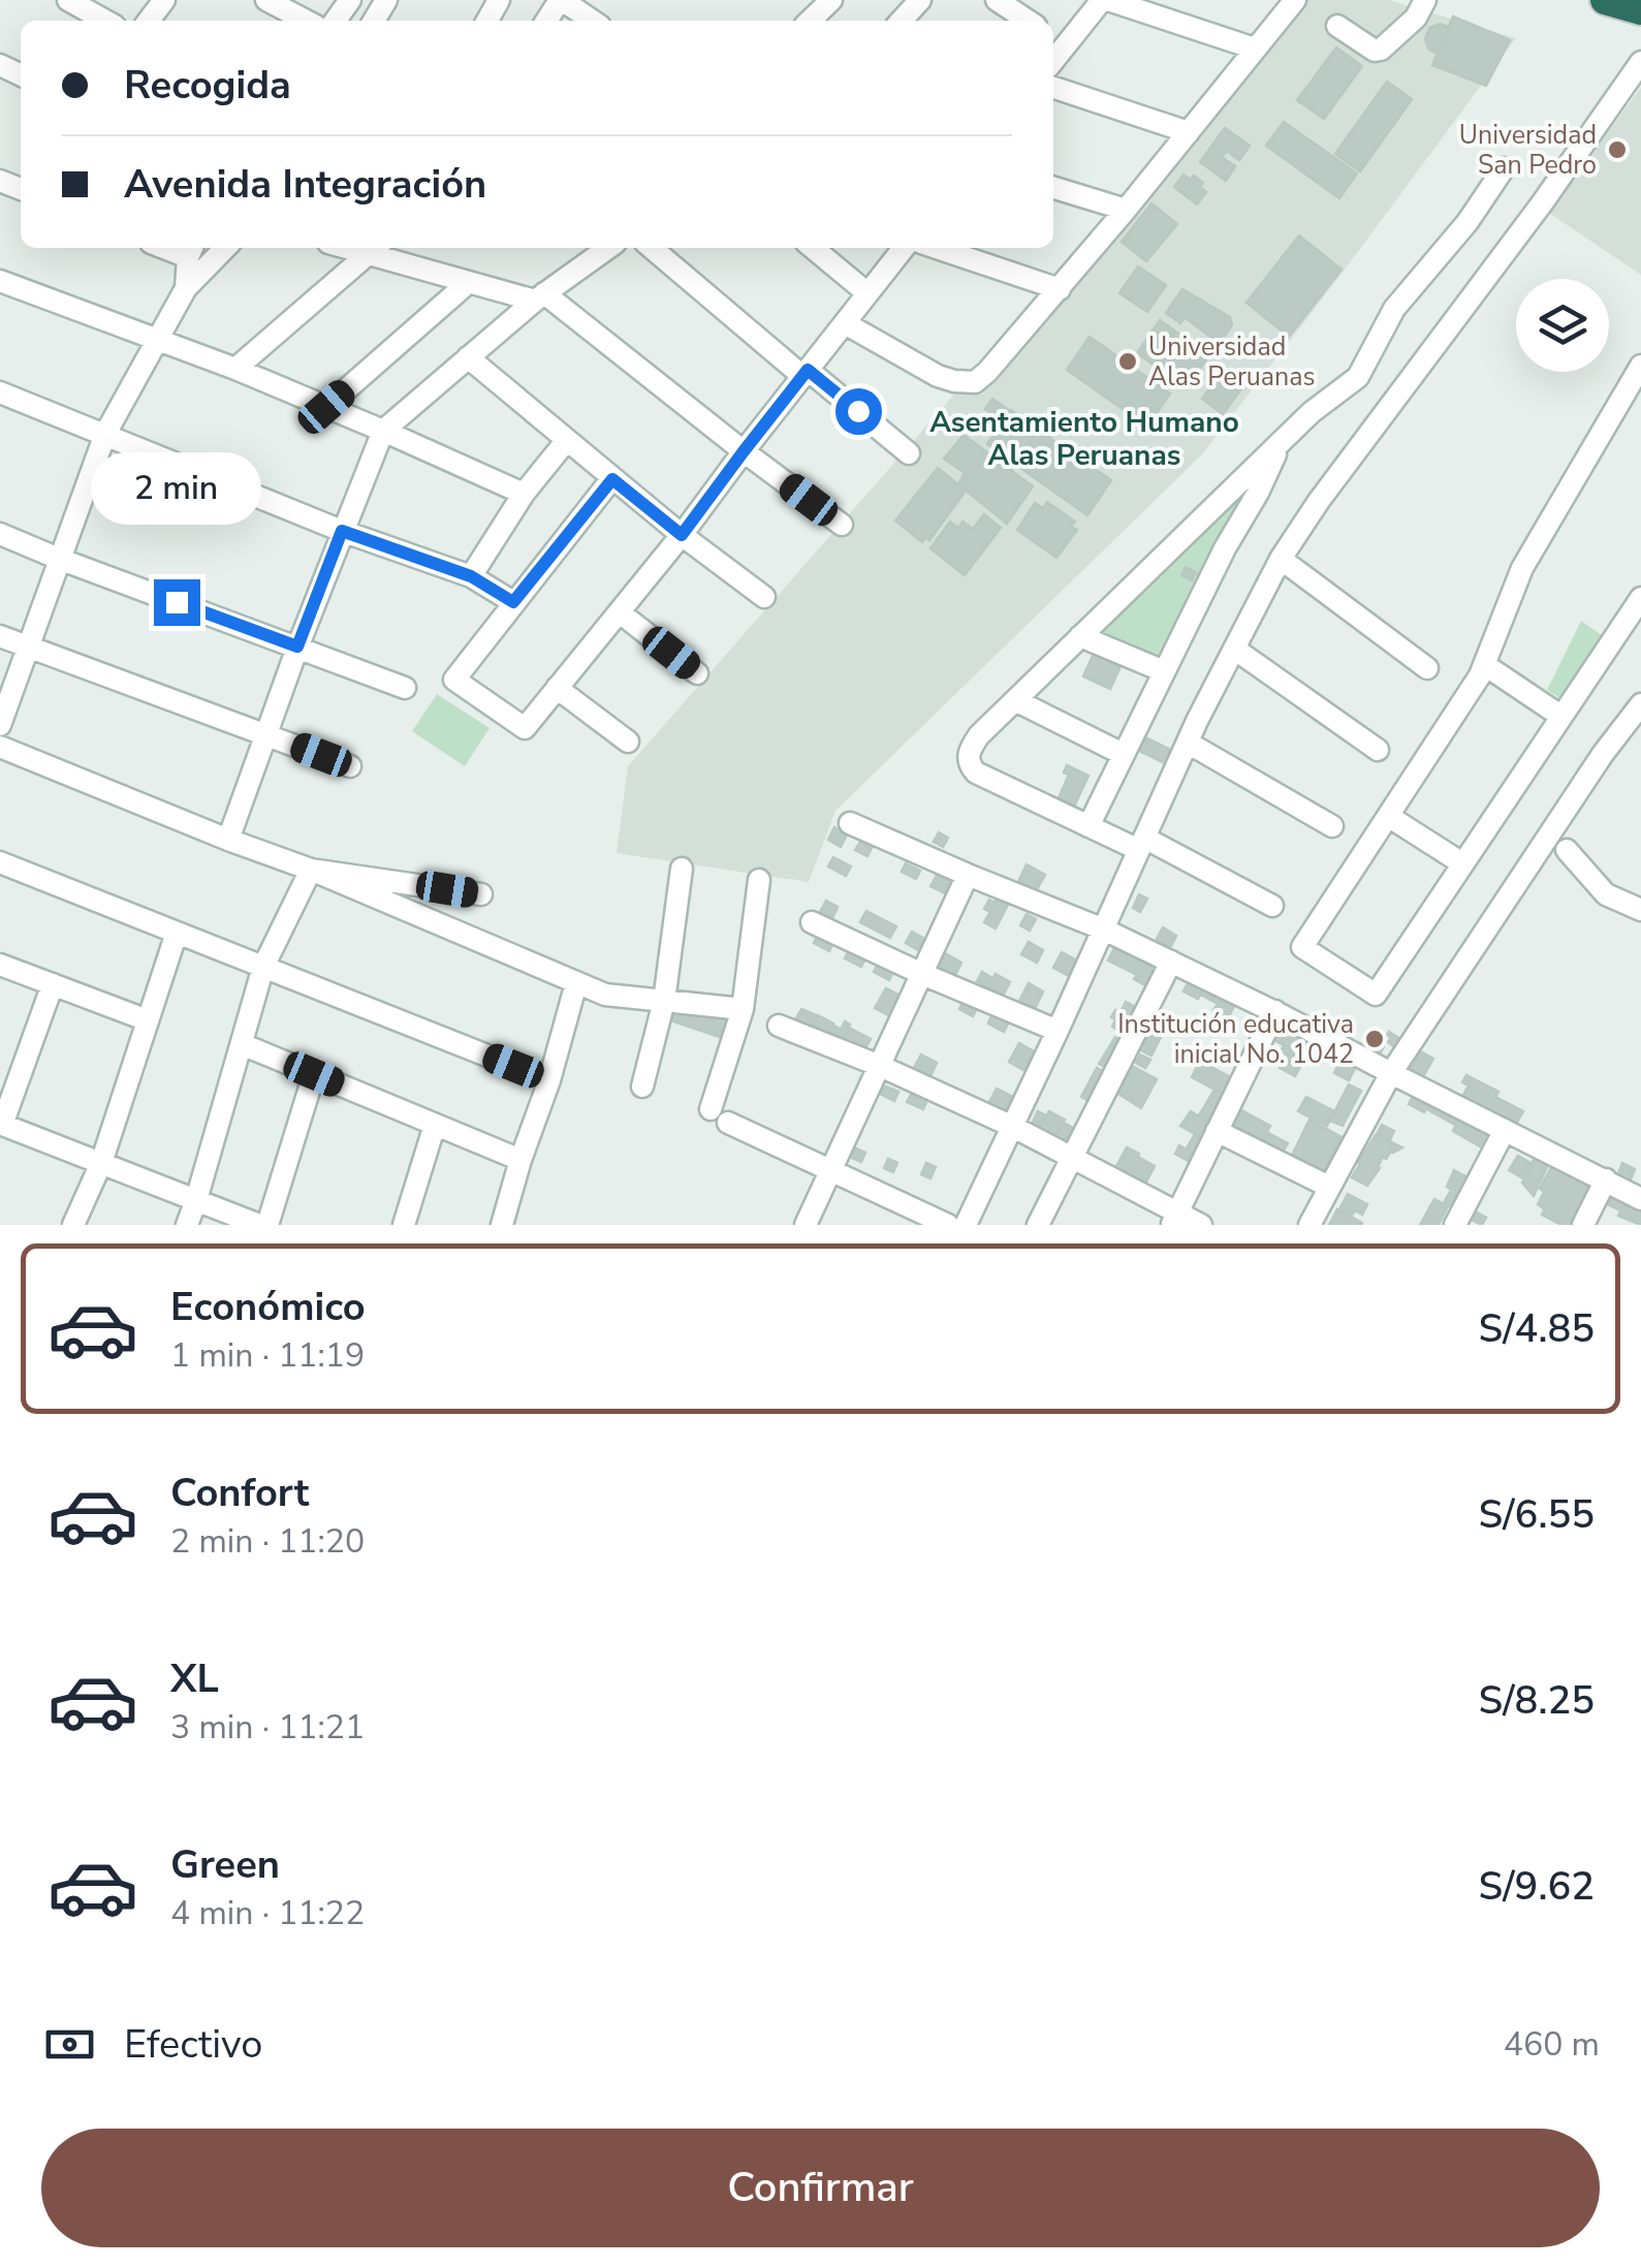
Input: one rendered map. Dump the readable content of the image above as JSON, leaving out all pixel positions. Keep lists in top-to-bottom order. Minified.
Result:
{"districts":["Asentamiento Humano Alas Peruanas"],"places":["Universidad San Pedro","Universidad Alas Peruanas","Institución educativa inicial No. 1042"],"page":{"banner":["Recogida","Avenida Integración"],"bubble":"2 min","list":[{"name":"Económico","note":"1 min · 11:19","value":"S/4.85"},{"name":"Confort","note":"2 min · 11:20","value":"S/6.55"},{"name":"XL","note":"3 min · 11:21","value":"S/8.25"},{"name":"Green","note":"4 min · 11:22","value":"S/9.62"}],"pay":["Efectivo","460 m"],"buttons":"Confirmar"}}
